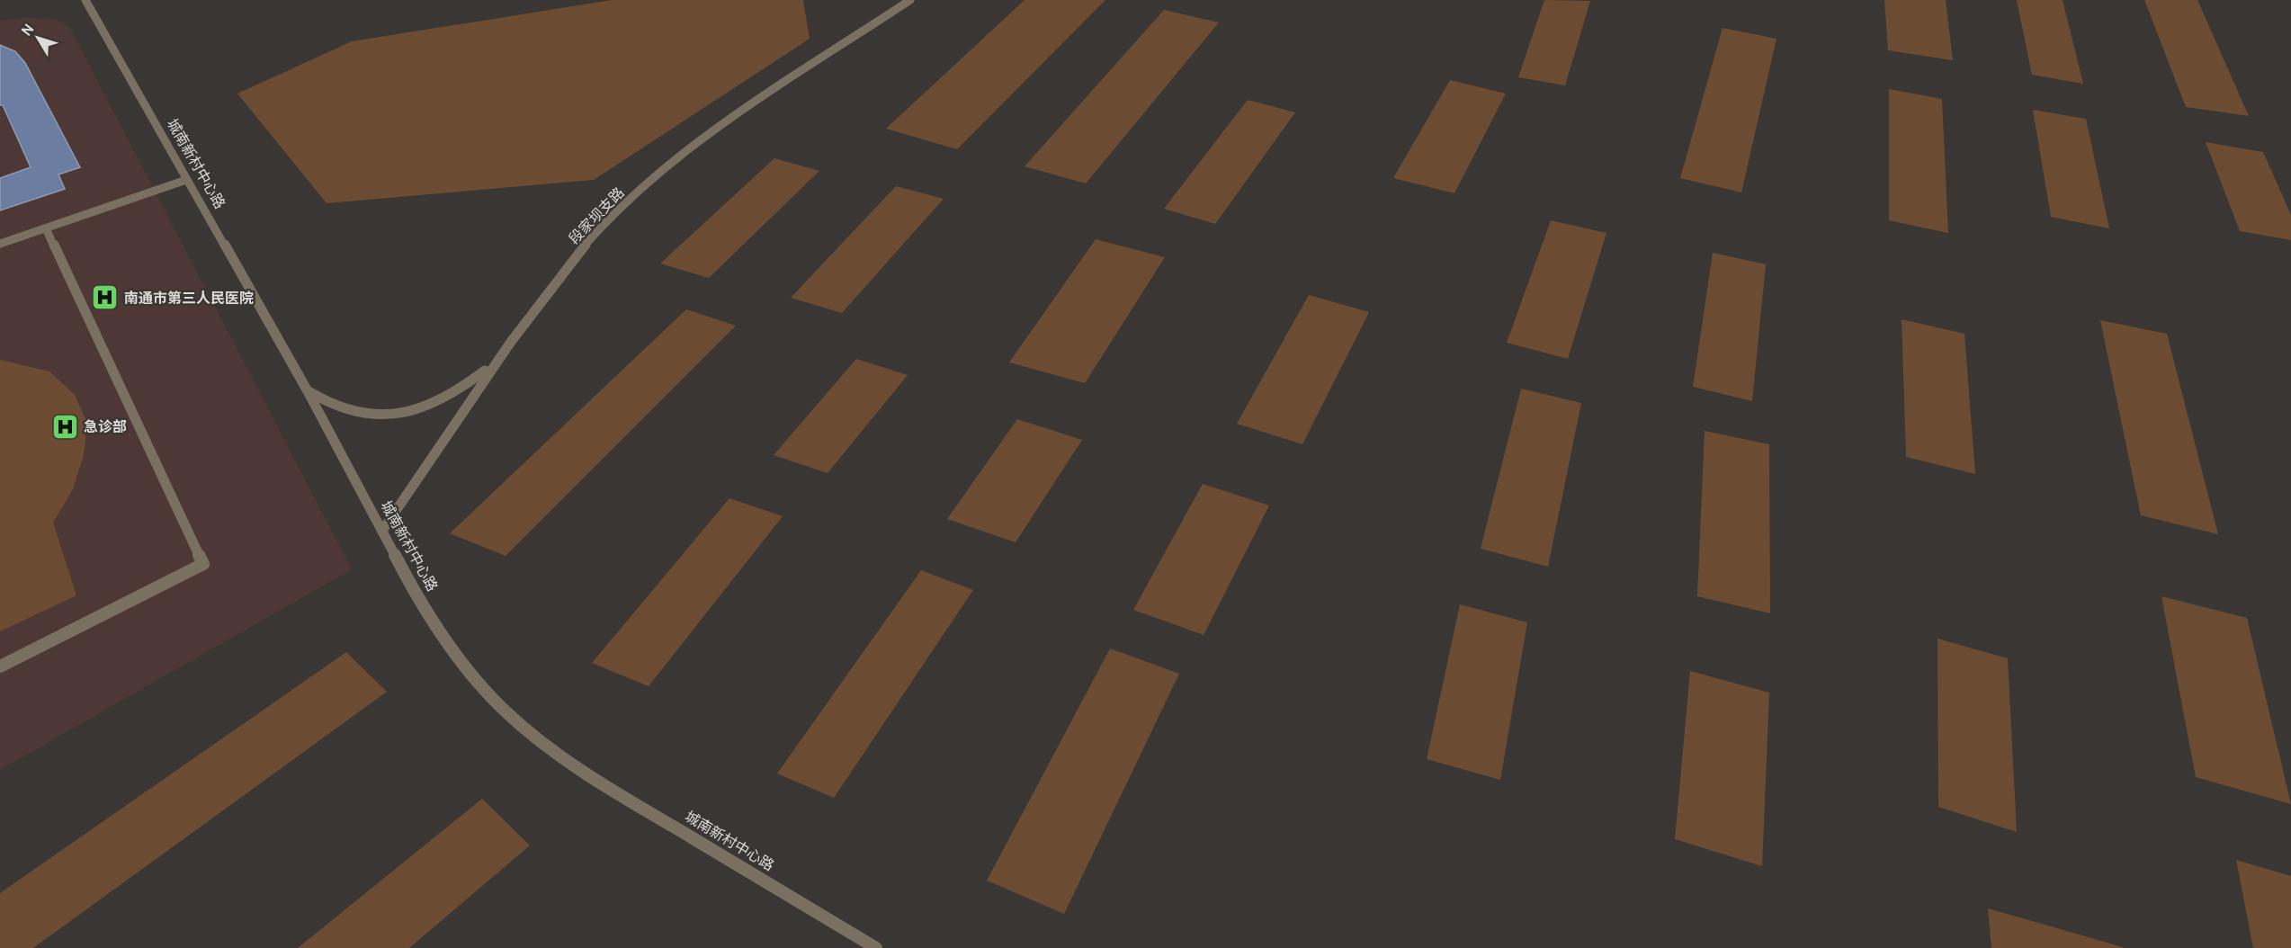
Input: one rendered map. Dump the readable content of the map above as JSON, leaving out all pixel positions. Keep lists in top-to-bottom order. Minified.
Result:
{"streets":{"street":["城南新村中心路","段家坝支路"]},"crossings":[["城南新村中心路","段家坝支路"]],"places":{"hospital":["南通市第三人民医院","急诊部"]},"north":"top left"}
